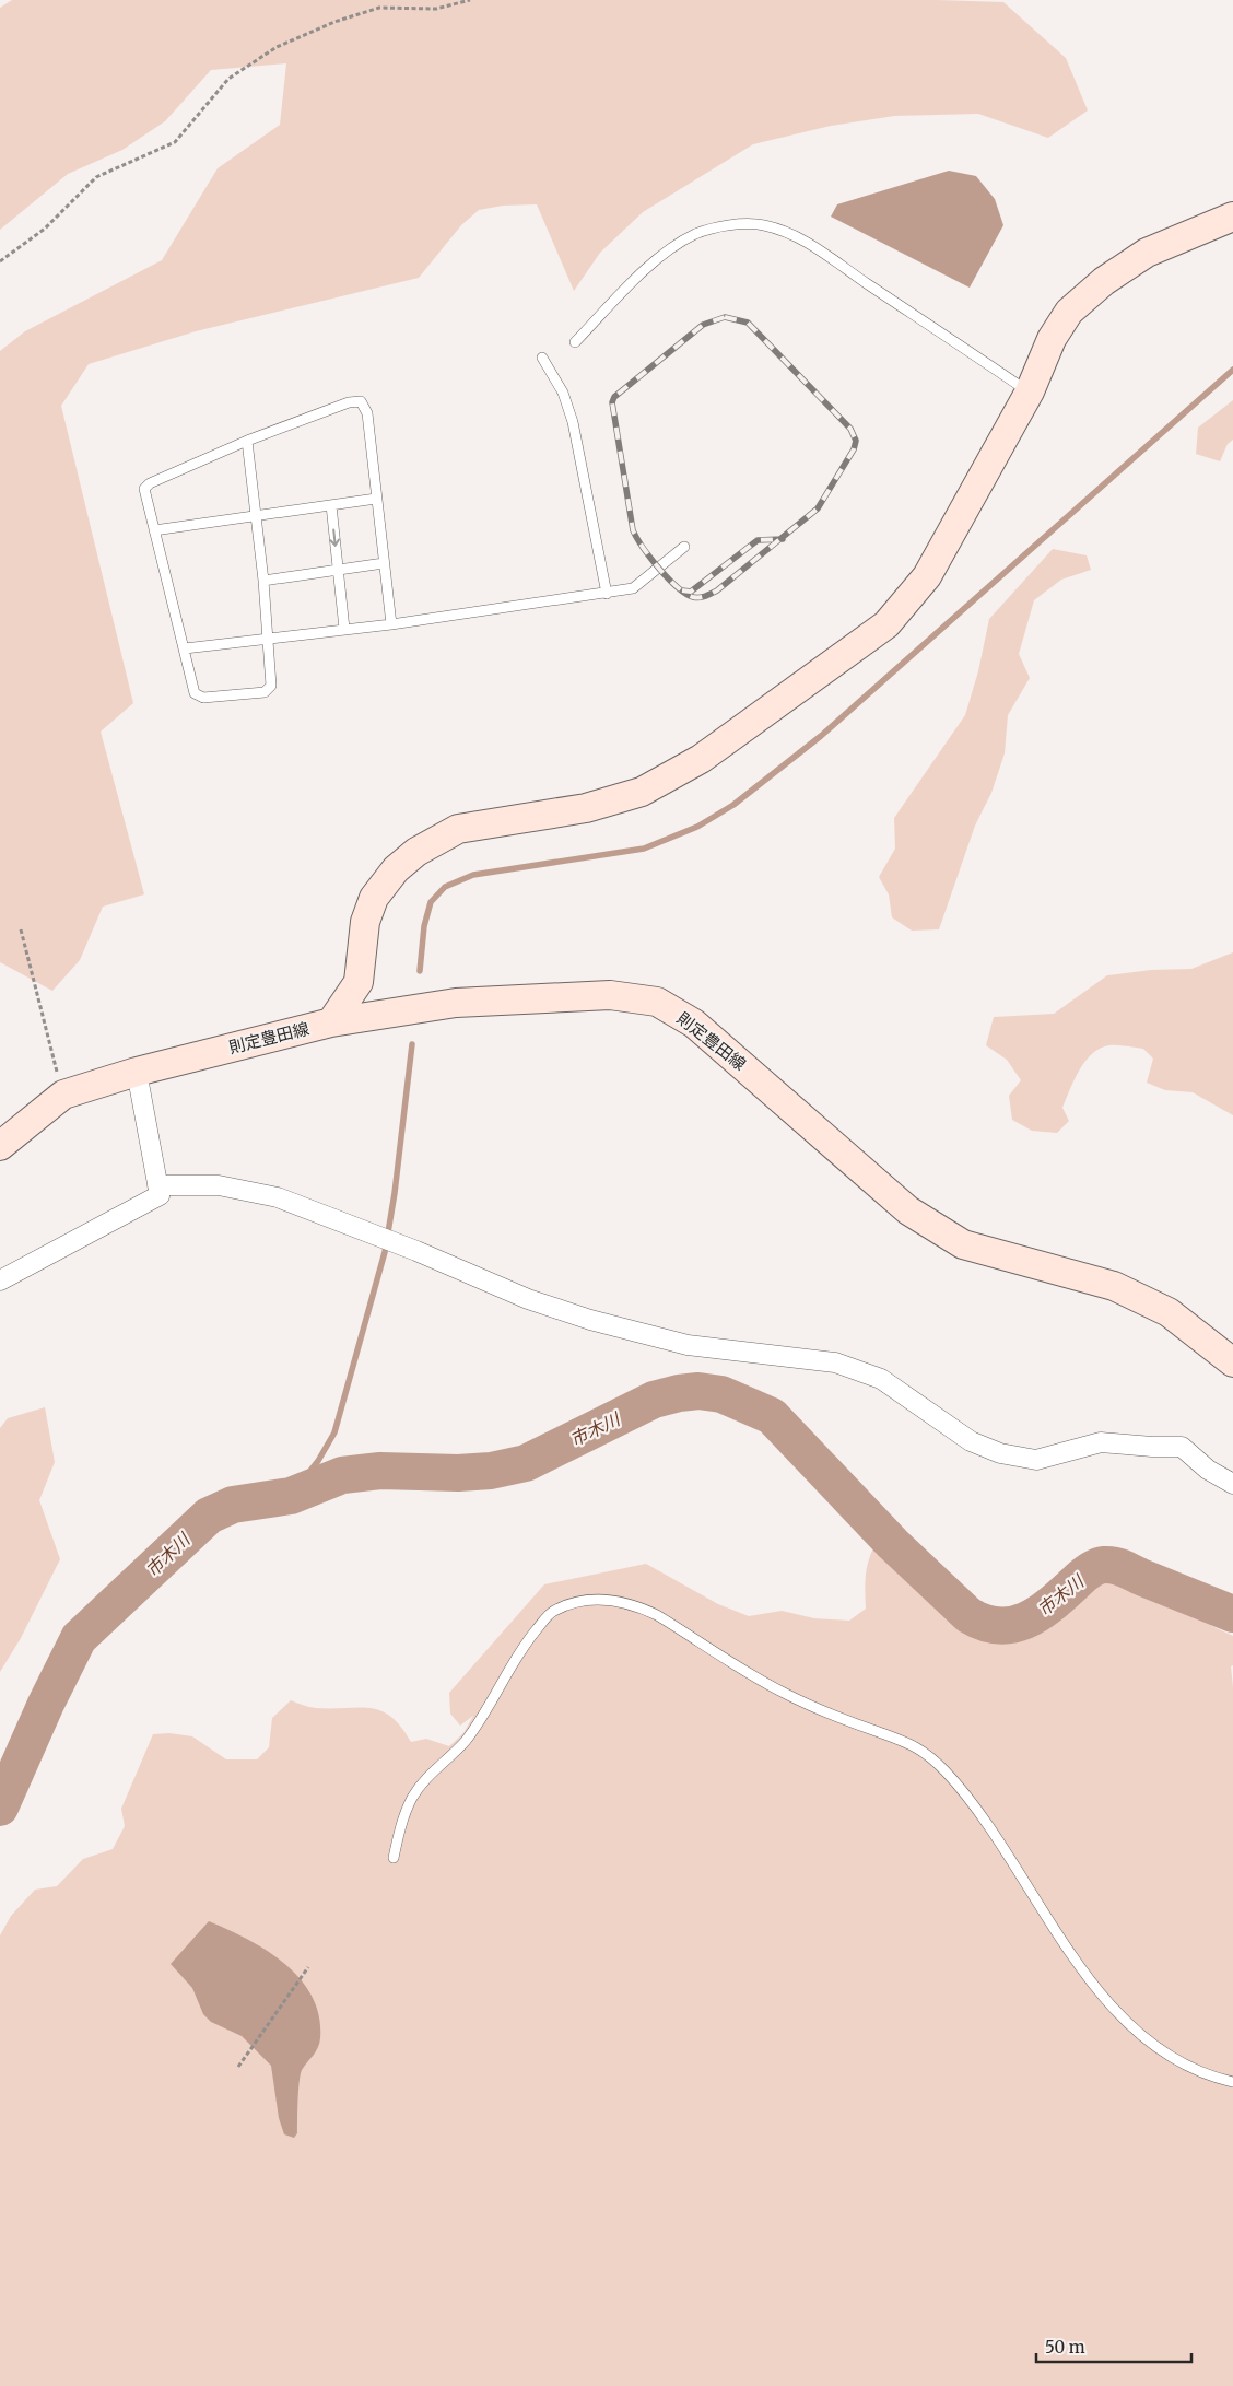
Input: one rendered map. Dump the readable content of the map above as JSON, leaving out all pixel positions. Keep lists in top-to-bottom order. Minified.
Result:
{"streets":{"main road":["則定豊田線"]},"water":["市木川"],"scale_bar":"50 m"}
